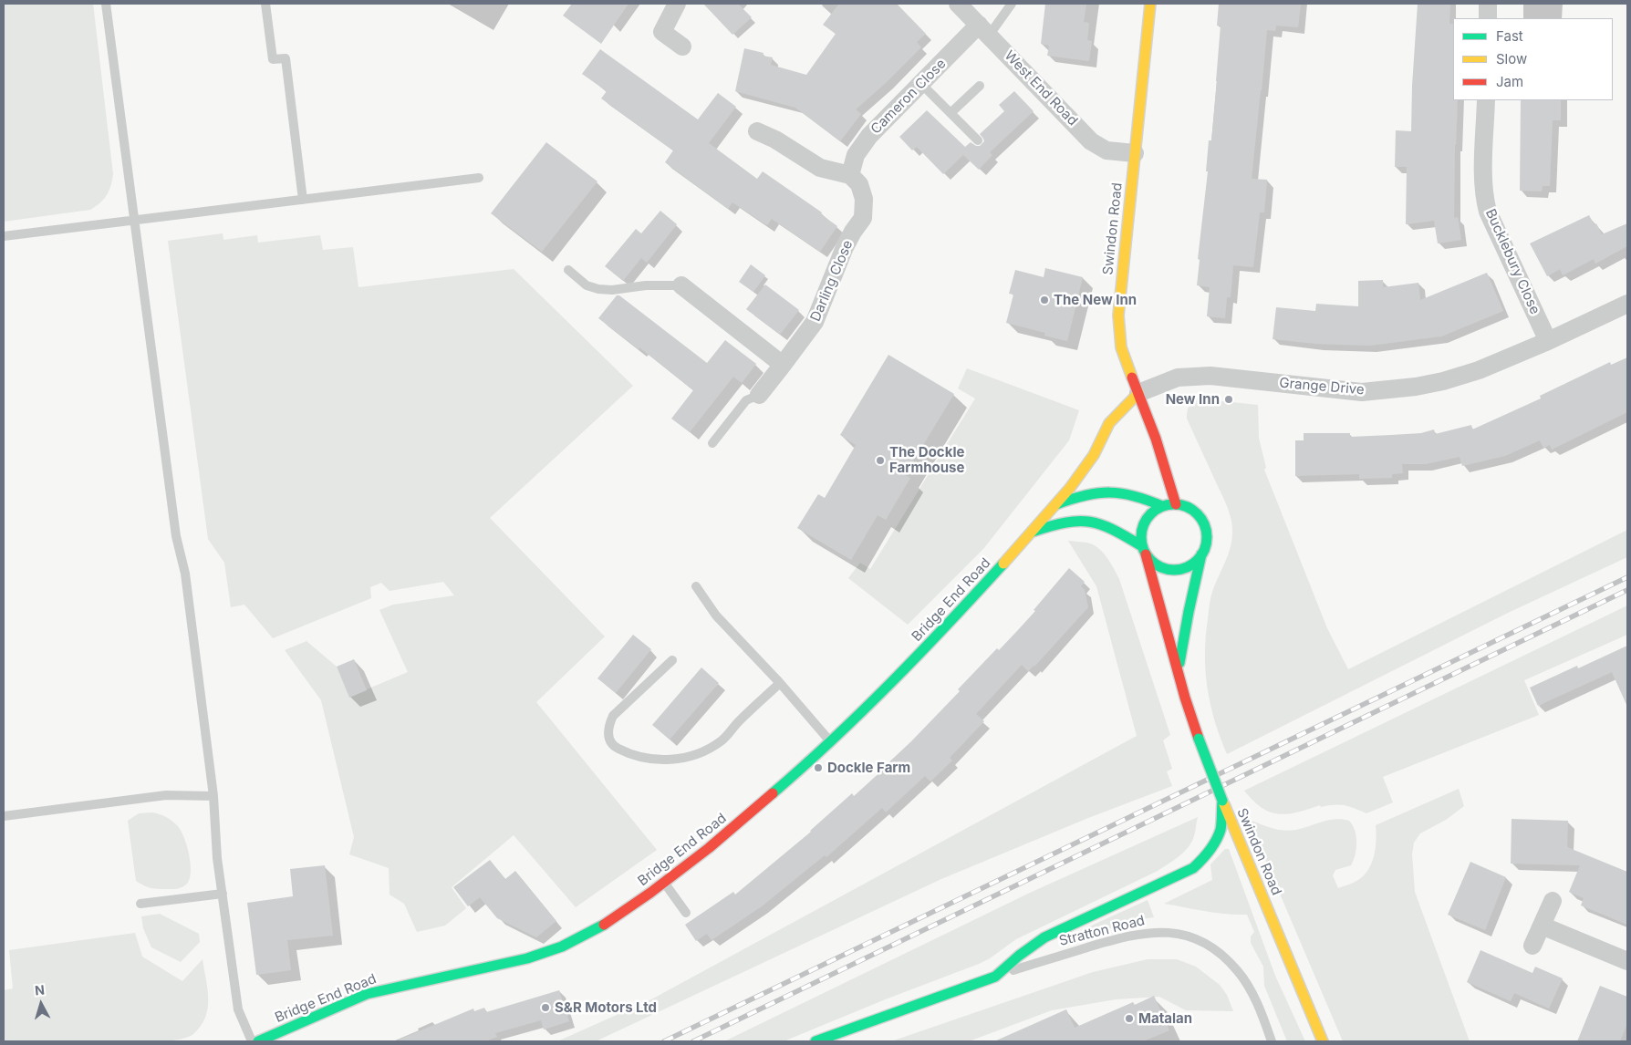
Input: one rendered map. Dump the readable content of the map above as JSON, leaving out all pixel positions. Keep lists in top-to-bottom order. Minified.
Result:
{"streets":{"main road":["Swindon Road","Bridge End Road","Stratton Road"],"street":["West End Road","Cameron Close","Bucklebury Close","Darling Close","Grange Drive"]},"crossings":[["West End Road","Cameron Close"],["West End Road","Swindon Road"],["Cameron Close","Darling Close"],["Swindon Road","Grange Drive"],["Swindon Road","Bridge End Road"],["Swindon Road","Stratton Road"],["Bucklebury Close","Grange Drive"],["Grange Drive","Bridge End Road"]],"places":["The New Inn","New Inn","The Dockle Farmhouse","Dockle Farm","S&R Motors Ltd","Matalan"],"legend":["Fast","Slow","Jam"],"north":"top"}
